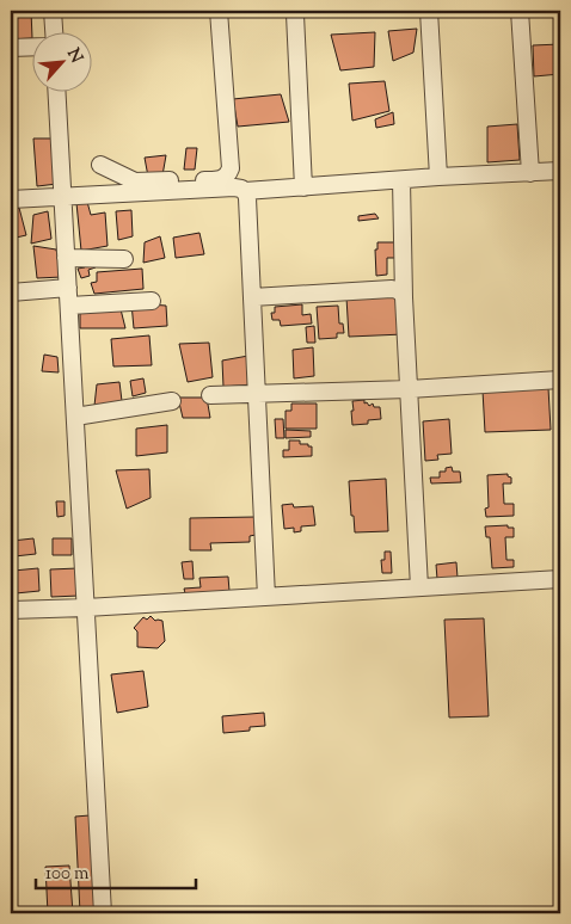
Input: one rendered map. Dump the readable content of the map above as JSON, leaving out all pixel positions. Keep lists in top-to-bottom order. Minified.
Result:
{"scale_bar":"100 m","north":"top right"}
